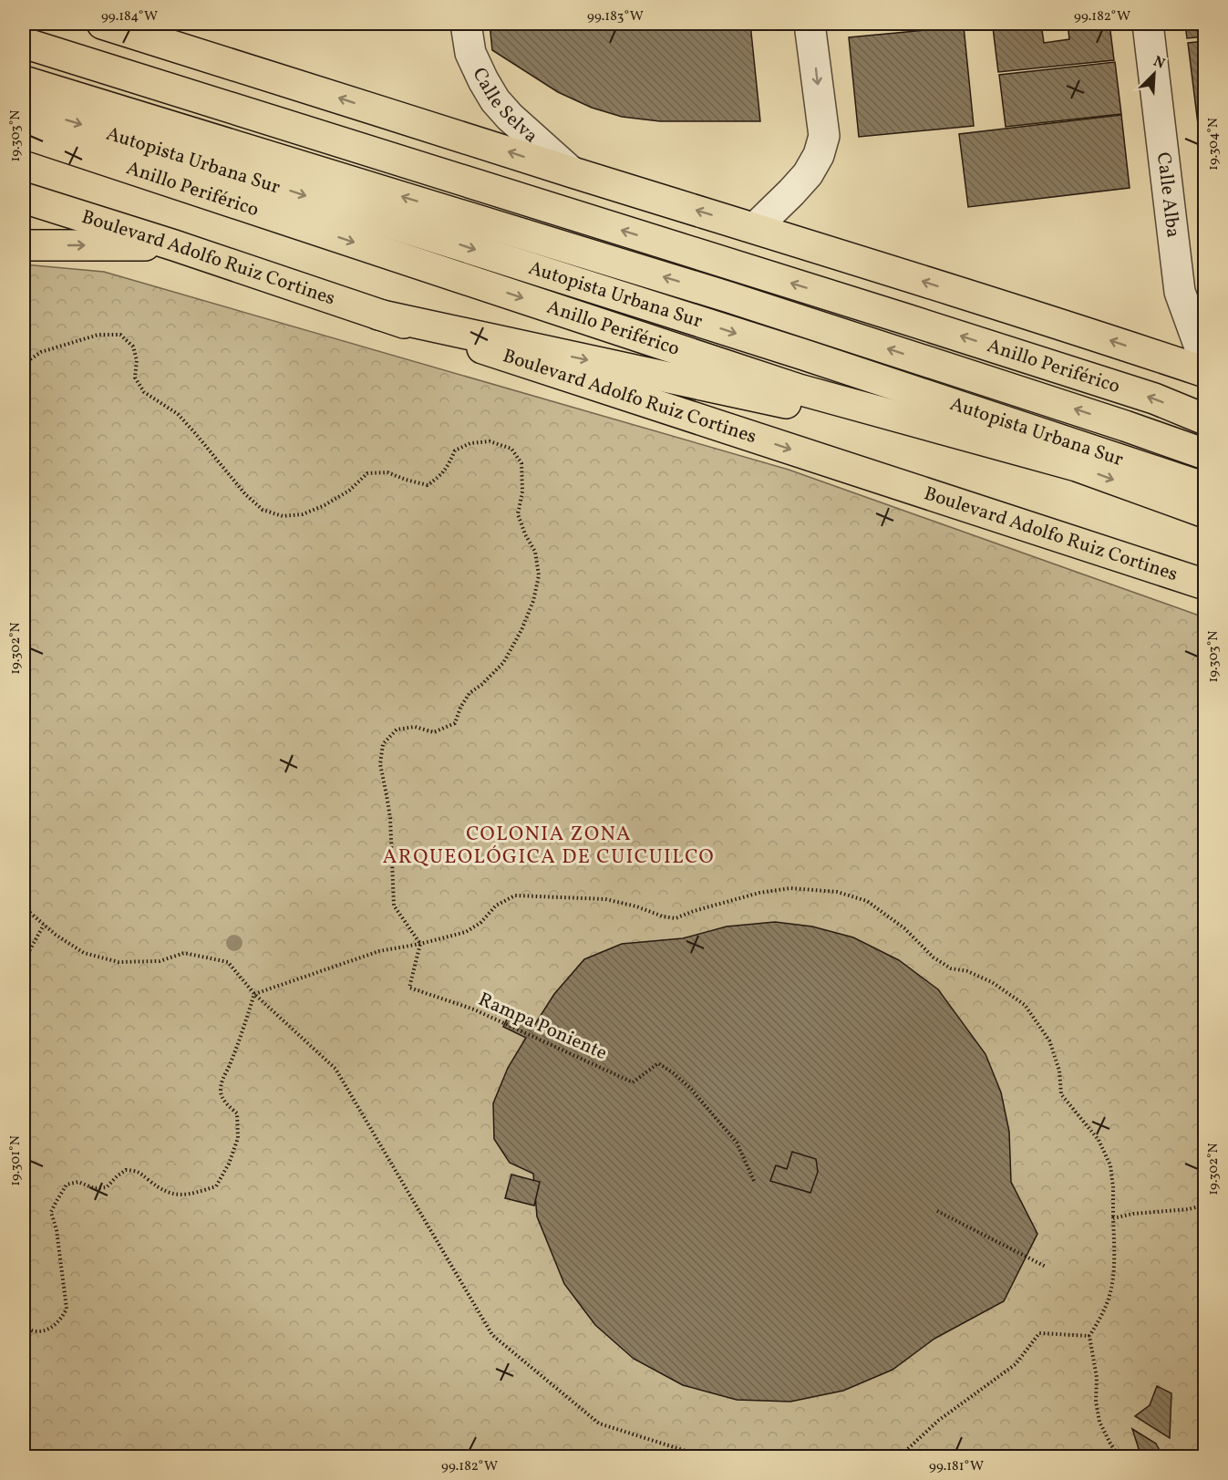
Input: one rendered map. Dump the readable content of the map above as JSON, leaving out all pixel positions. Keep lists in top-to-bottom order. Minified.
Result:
{"streets":{"main road":["Autopista Urbana Sur","Anillo Periférico","Boulevard Adolfo Ruiz Cortines"],"street":["Calle Selva","Calle Alba"],"path":["Rampa Poniente"]},"districts":["COLONIA ZONA ARQUEOLÓGICA DE CUICUILCO"],"north":"top right","coordinates":["99.184°W","99.183°W","99.182°W","19.303°N","19.304°N","19.302°N","19.301°N","99.181°W"]}
